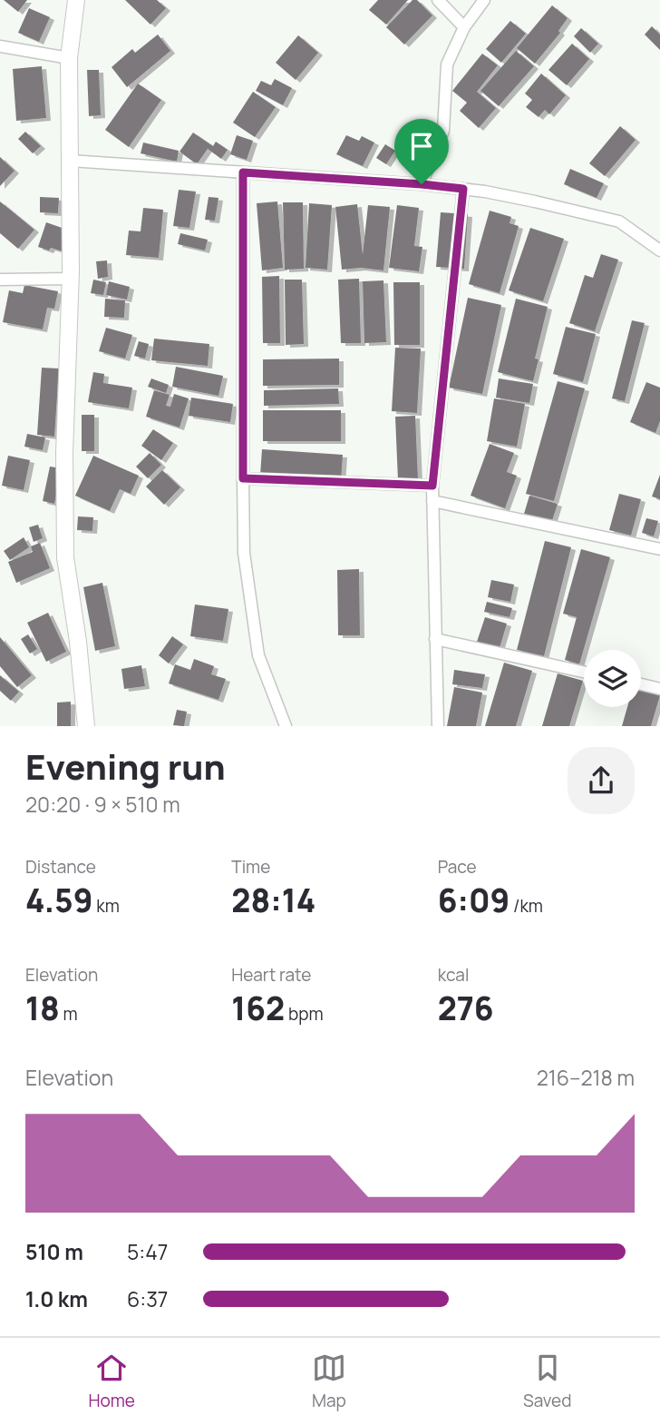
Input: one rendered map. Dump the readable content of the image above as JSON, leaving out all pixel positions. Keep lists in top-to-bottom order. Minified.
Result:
{"page":{"heading":["Evening run","20:20 · 9 × 510 m"],"stats":[["Distance","4.59 km"],["Time","28:14"],["Pace","6:09 /km"],["Elevation","18 m"],["Heart rate","162 bpm"],["kcal","276"]],"chart":["Elevation","216–218 m"],"list":[{"name":"510 m","note":"5:47"},{"name":"1.0 km","note":"6:37"}],"tabs":["Home","Map","Saved"]}}
